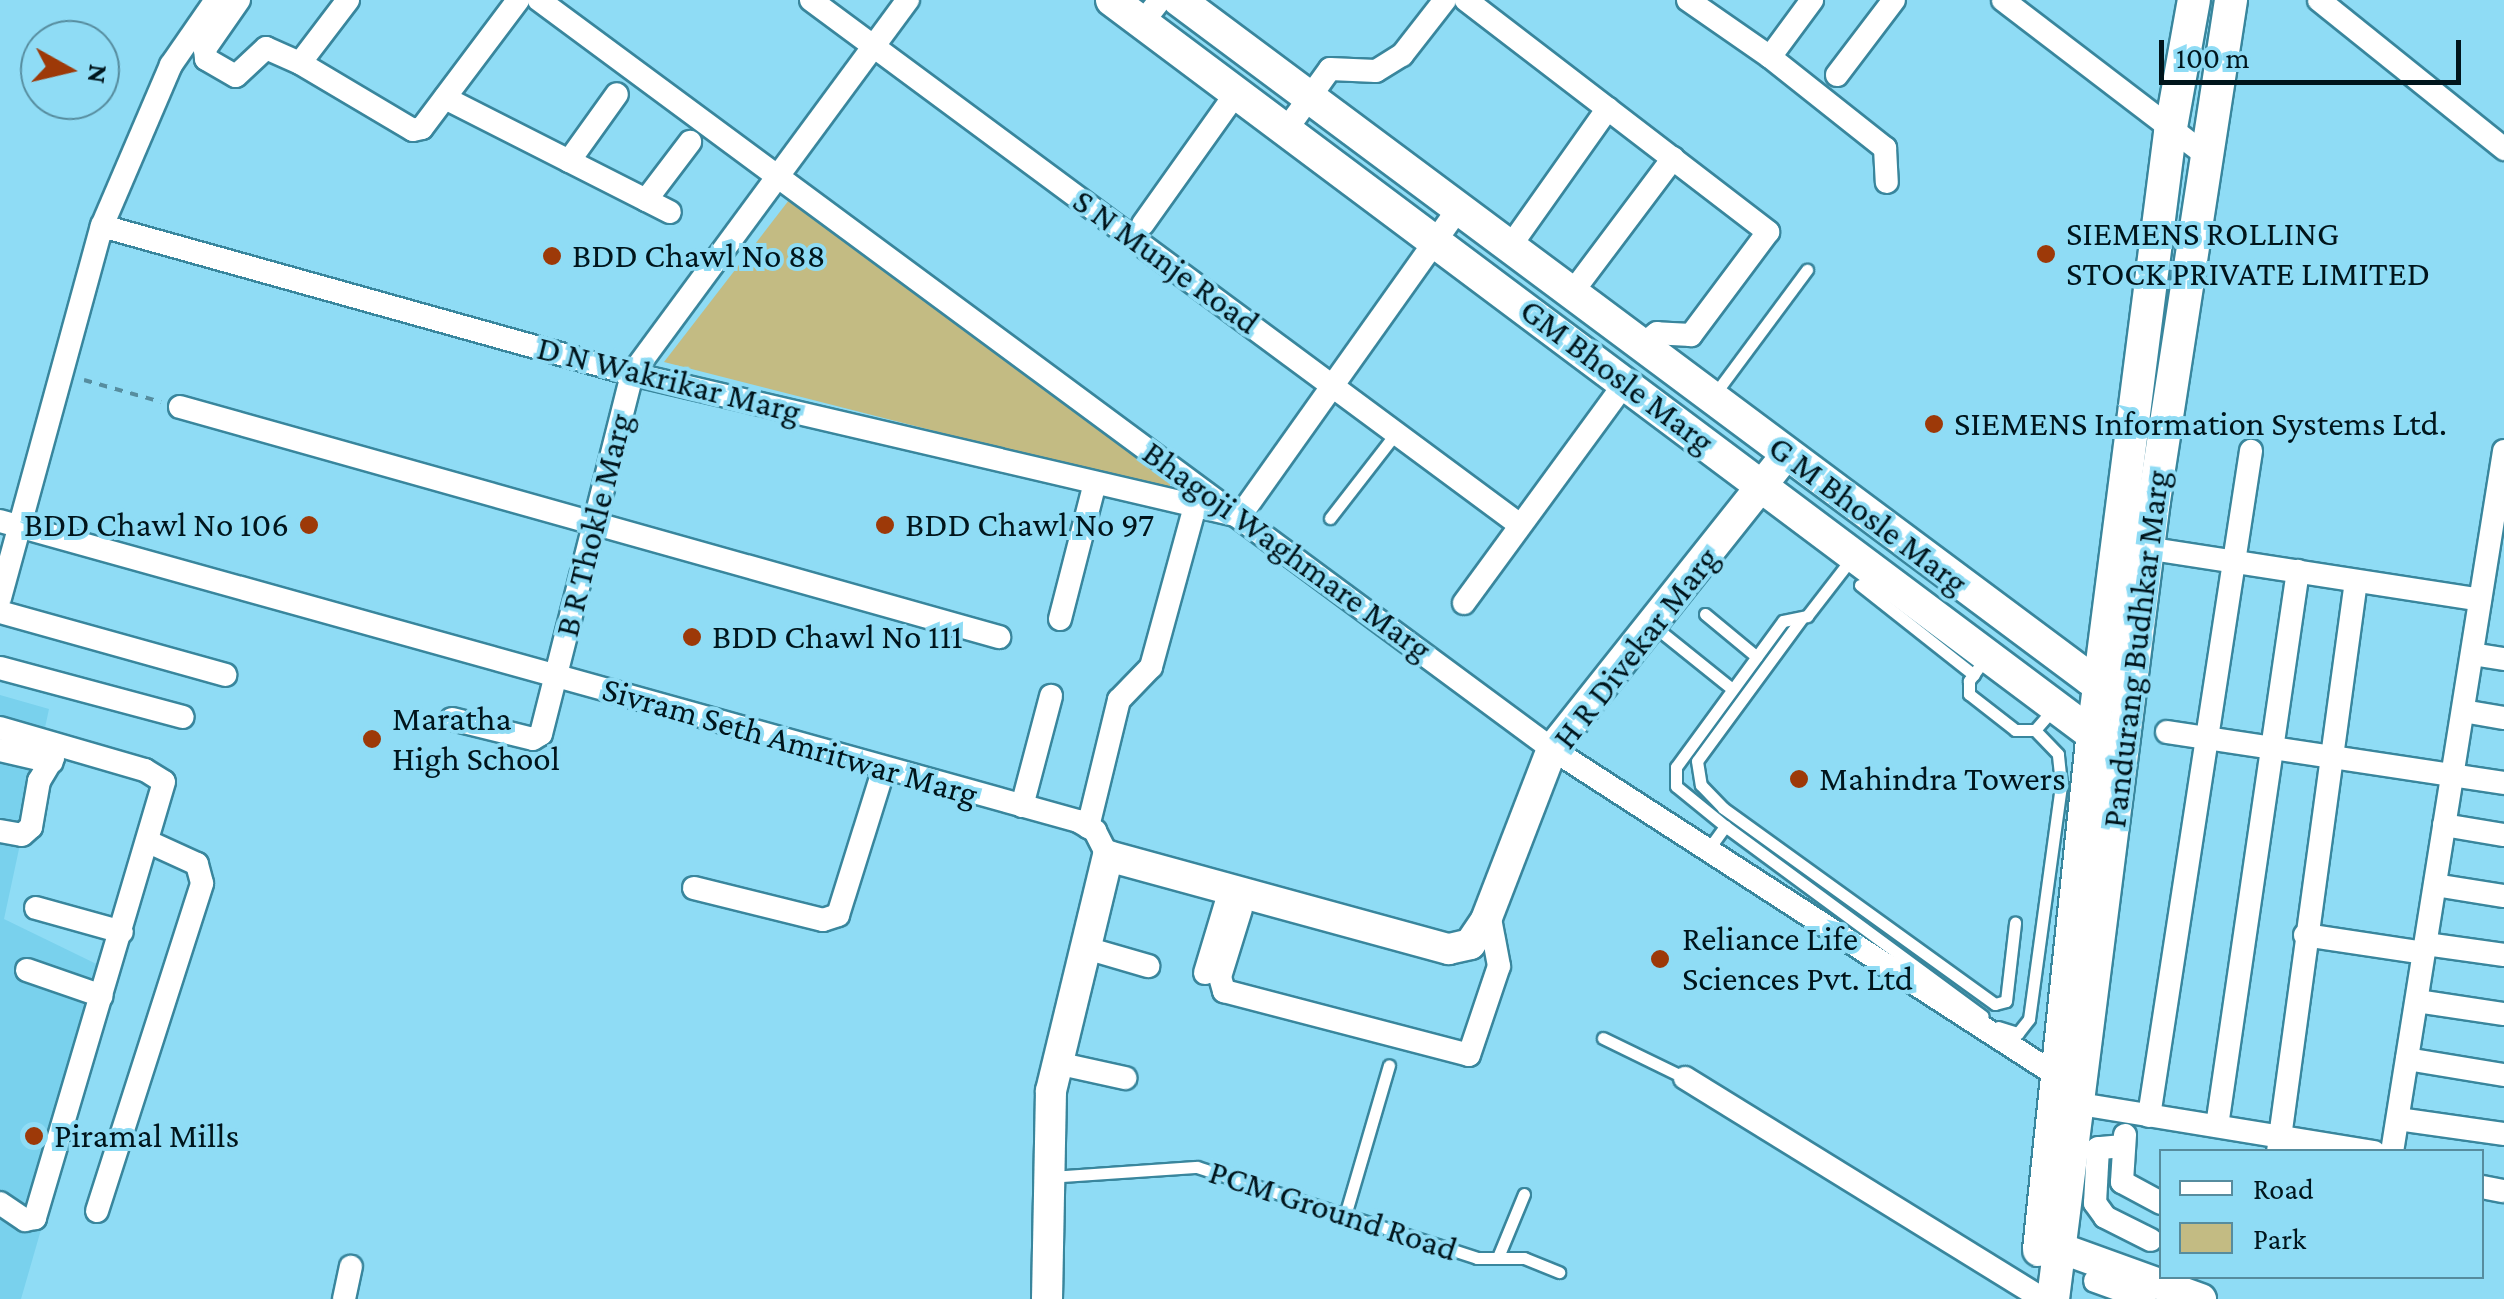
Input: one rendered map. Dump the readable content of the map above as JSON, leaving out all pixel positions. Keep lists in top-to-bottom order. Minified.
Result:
{"streets":{"main road":["GM Bhosle Marg","G M Bhosle Marg","Pandurang Budhkar Marg"],"street":["S N Munje Road","D N Wakrikar Marg","B R Thokle Marg","Bhagoji Waghmare Marg","H R Divekar Marg","Sivram Seth Amritwar Marg"],"lane":["PCM Ground Road"]},"crossings":[["GM Bhosle Marg","H R Divekar Marg"],["GM Bhosle Marg","Pandurang Budhkar Marg"],["D N Wakrikar Marg","B R Thokle Marg"],["D N Wakrikar Marg","Bhagoji Waghmare Marg"],["G M Bhosle Marg","H R Divekar Marg"],["G M Bhosle Marg","Pandurang Budhkar Marg"],["B R Thokle Marg","Sivram Seth Amritwar Marg"],["Bhagoji Waghmare Marg","H R Divekar Marg"],["Bhagoji Waghmare Marg","Pandurang Budhkar Marg"]],"places":["SIEMENS ROLLING STOCK PRIVATE LIMITED","BDD Chawl No 88","SIEMENS Information Systems Ltd.","BDD Chawl No 106","BDD Chawl No 97","BDD Chawl No 111","Maratha High School","Mahindra Towers","Reliance Life Sciences Pvt. Ltd","Piramal Mills"],"legend":["Road","Park"],"scale_bar":"100 m","north":"right"}
